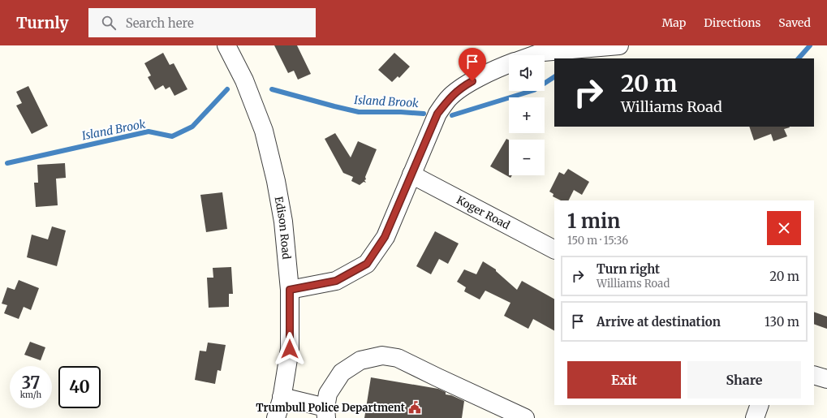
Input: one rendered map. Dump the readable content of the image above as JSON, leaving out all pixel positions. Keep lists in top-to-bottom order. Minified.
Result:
{"streets":{"street":["Koger Road","Edison Road"]},"water":["Island Brook"],"places":{"public building":["Trumbull Police Department"]},"page":{"header":"Turnly","search":"Search here","nav":["Map","Directions","Saved"],"map_buttons":["+","−"],"turn":["20 m","Williams Road"],"heading":["1 min","150 m · 15:36"],"list":[{"name":"Turn right","note":"Williams Road","value":"20 m"},{"name":"Arrive at destination","value":"130 m"}],"buttons":["Exit","Share"],"speed":"37 km/h","limit":"40"}}
